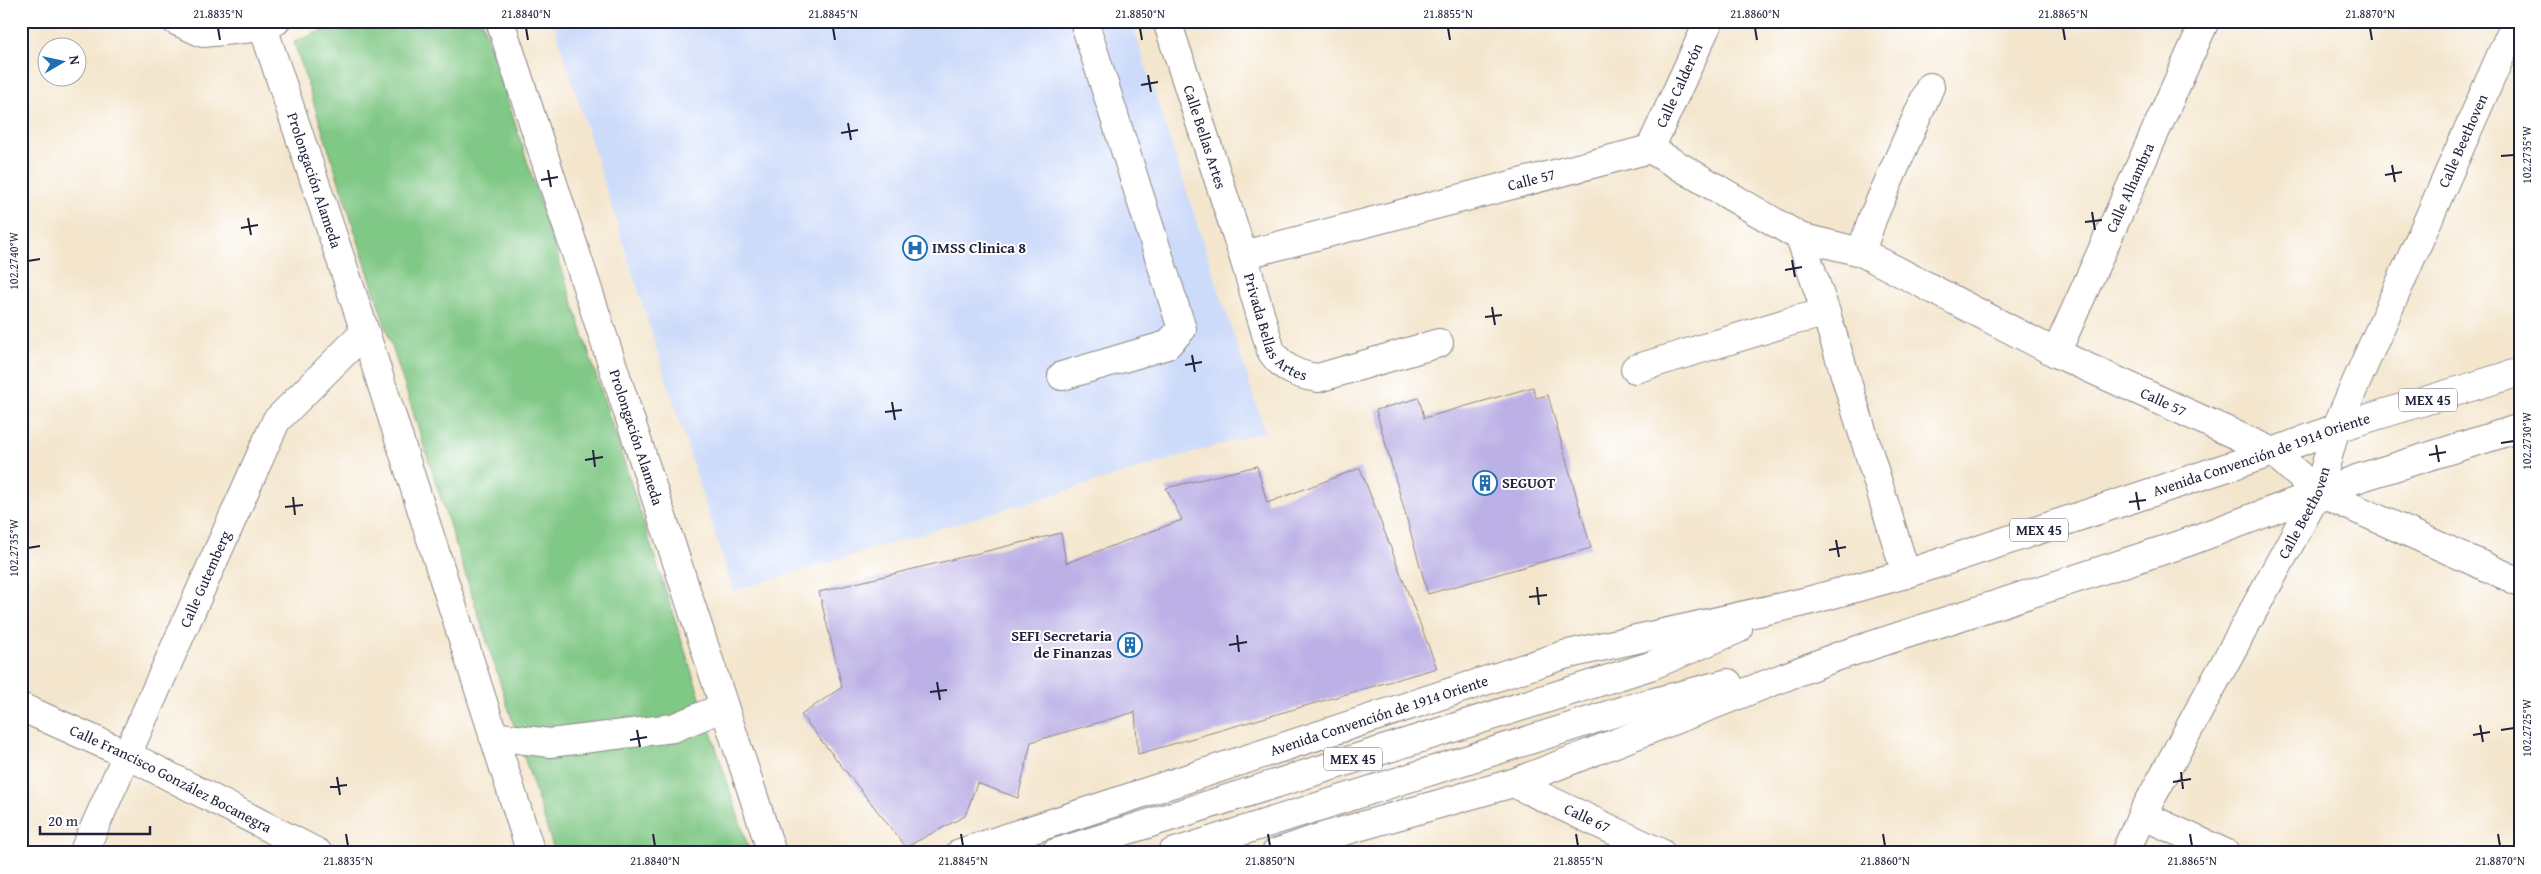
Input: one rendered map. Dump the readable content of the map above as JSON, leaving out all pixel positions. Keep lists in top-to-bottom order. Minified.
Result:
{"streets":{"main road":["Calle Calderón","Calle Bellas Artes","Calle Beethoven","Prolongación Alameda","Calle 57","Calle Alhambra","Privada Bellas Artes","MEX 45","Avenida Convención de 1914 Oriente","Calle Gutemberg","Calle Francisco González Bocanegra","Calle 67"]},"crossings":[["Calle Calderón","Calle 57"],["Calle Bellas Artes","Calle 57"],["Calle Bellas Artes","Privada Bellas Artes"],["Calle Beethoven","Calle 57"],["Calle Beethoven","MEX 45"],["Calle Beethoven","Avenida Convención de 1914 Oriente"],["Prolongación Alameda","Calle Gutemberg"],["Calle 57","Calle Alhambra"],["Calle 57","Privada Bellas Artes"],["Calle 57","MEX 45"],["Calle 57","Avenida Convención de 1914 Oriente"],["Calle Gutemberg","Calle Francisco González Bocanegra"]],"places":{"hospital":["IMSS Clinica 8"],"building":["SEGUOT","SEFI Secretaria de Finanzas"]},"scale_bar":"20 m","north":"right","coordinates":["21.8835°N","21.8840°N","21.8845°N","21.8850°N","21.8855°N","21.8860°N","21.8865°N","21.8870°N","102.2735°W","102.2740°W","102.2730°W","102.2725°W"]}
